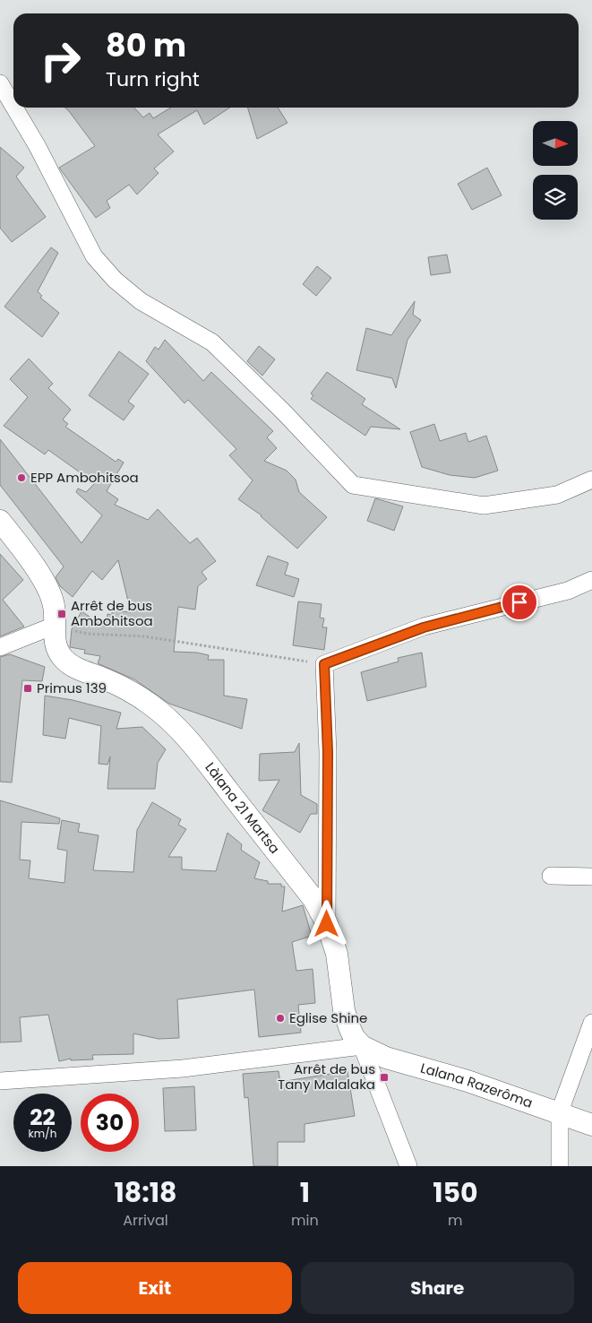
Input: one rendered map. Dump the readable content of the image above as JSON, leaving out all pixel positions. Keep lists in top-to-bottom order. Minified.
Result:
{"streets":{"street":["Làlana 21 Martsa","Lalana Razerôma"]},"crossings":[["Làlana 21 Martsa","Lalana Razerôma"]],"places":{"other":["EPP Ambohitsoa","Eglise Shine"],"transit":["Arrêt de bus Ambohitsoa","Primus 139","Arrêt de bus Tany Malalaka"]},"north":"right","page":{"turn":["80 m","Turn right"],"speed":"22 km/h","limit":"30","eta":["18:18","Arrival","1","min","150","m"],"buttons":["Exit","Share"]}}
